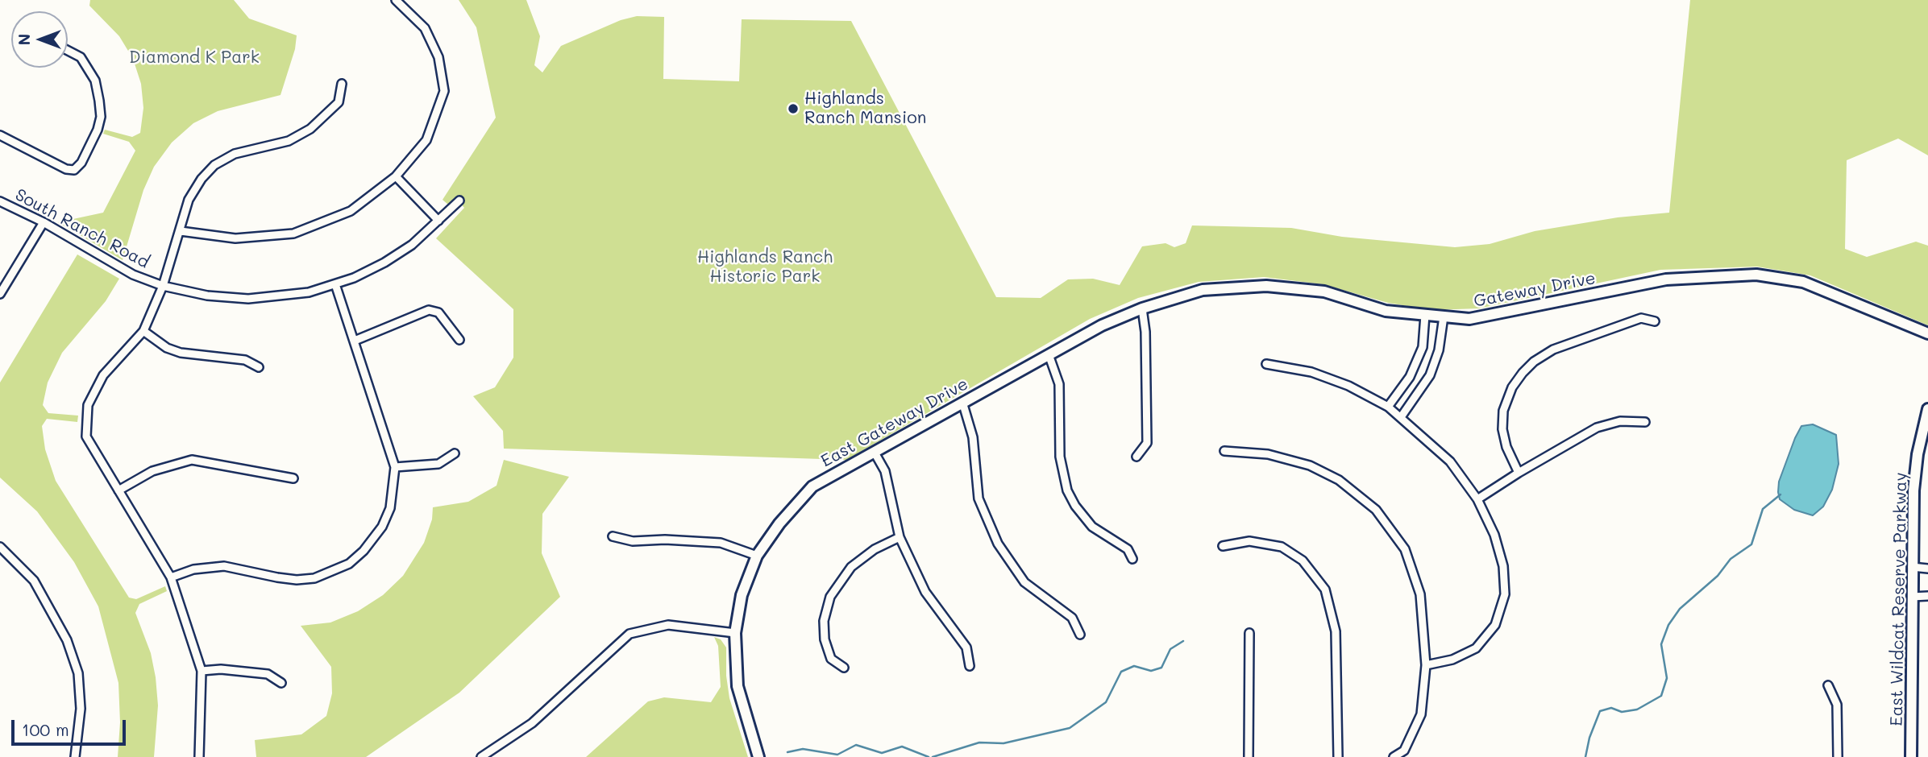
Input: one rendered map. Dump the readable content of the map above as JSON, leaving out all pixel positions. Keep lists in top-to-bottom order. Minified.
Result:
{"streets":{"street":["South Ranch Road","Gateway Drive","East Gateway Drive","East Wildcat Reserve Parkway"]},"crossings":[["Gateway Drive","East Gateway Drive"]],"parks":["Diamond K Park","Highlands Ranch Historic Park"],"places":["Highlands Ranch Mansion"],"scale_bar":"100 m","north":"left"}
